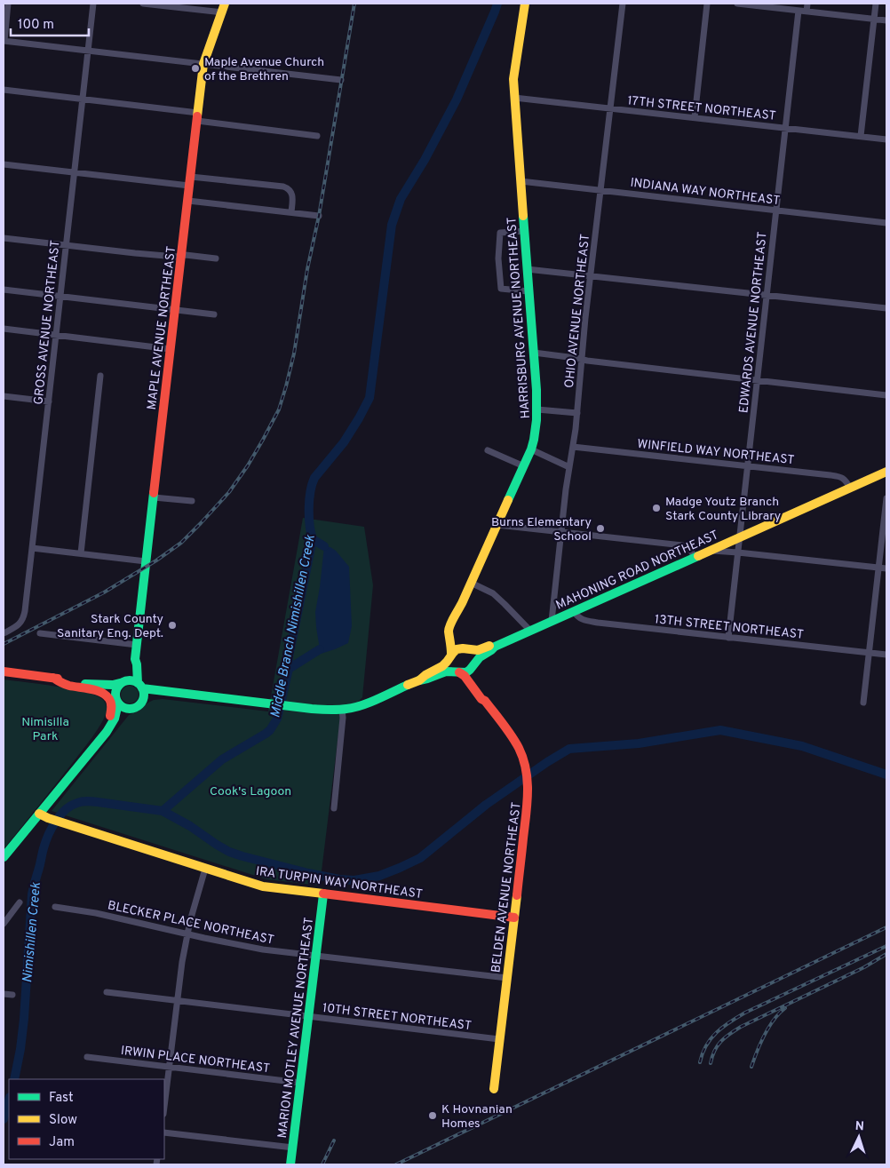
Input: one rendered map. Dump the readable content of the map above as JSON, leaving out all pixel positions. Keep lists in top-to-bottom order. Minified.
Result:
{"streets":{"street":["17TH STREET NORTHEAST","INDIANA WAY NORTHEAST","OHIO AVENUE NORTHEAST","HARRISBURG AVENUE NORTHEAST","GROSS AVENUE NORTHEAST","EDWARDS AVENUE NORTHEAST","MAPLE AVENUE NORTHEAST","WINFIELD WAY NORTHEAST","MAHONING ROAD NORTHEAST","13TH STREET NORTHEAST","IRA TURPIN WAY NORTHEAST","BELDEN AVENUE NORTHEAST","BLECKER PLACE NORTHEAST","10TH STREET NORTHEAST","MARION MOTLEY AVENUE NORTHEAST","IRWIN PLACE NORTHEAST"]},"crossings":[["17TH STREET NORTHEAST","OHIO AVENUE NORTHEAST"],["17TH STREET NORTHEAST","HARRISBURG AVENUE NORTHEAST"],["17TH STREET NORTHEAST","EDWARDS AVENUE NORTHEAST"],["INDIANA WAY NORTHEAST","OHIO AVENUE NORTHEAST"],["INDIANA WAY NORTHEAST","HARRISBURG AVENUE NORTHEAST"],["INDIANA WAY NORTHEAST","EDWARDS AVENUE NORTHEAST"],["OHIO AVENUE NORTHEAST","WINFIELD WAY NORTHEAST"],["OHIO AVENUE NORTHEAST","MAHONING ROAD NORTHEAST"],["HARRISBURG AVENUE NORTHEAST","MAHONING ROAD NORTHEAST"],["HARRISBURG AVENUE NORTHEAST","BELDEN AVENUE NORTHEAST"],["EDWARDS AVENUE NORTHEAST","WINFIELD WAY NORTHEAST"],["EDWARDS AVENUE NORTHEAST","MAHONING ROAD NORTHEAST"],["EDWARDS AVENUE NORTHEAST","13TH STREET NORTHEAST"],["WINFIELD WAY NORTHEAST","MAHONING ROAD NORTHEAST"],["MAHONING ROAD NORTHEAST","13TH STREET NORTHEAST"],["MAHONING ROAD NORTHEAST","BELDEN AVENUE NORTHEAST"],["IRA TURPIN WAY NORTHEAST","BELDEN AVENUE NORTHEAST"],["IRA TURPIN WAY NORTHEAST","MARION MOTLEY AVENUE NORTHEAST"],["BELDEN AVENUE NORTHEAST","BLECKER PLACE NORTHEAST"],["BELDEN AVENUE NORTHEAST","10TH STREET NORTHEAST"],["BLECKER PLACE NORTHEAST","MARION MOTLEY AVENUE NORTHEAST"],["10TH STREET NORTHEAST","MARION MOTLEY AVENUE NORTHEAST"],["MARION MOTLEY AVENUE NORTHEAST","IRWIN PLACE NORTHEAST"]],"water":["Middle Branch Nimishillen Creek","Nimishillen Creek"],"parks":["Nimisilla Park","Cook's Lagoon"],"places":["Maple Avenue Church of the Brethren","Madge Youtz Branch Stark County Library","Burns Elementary School","Stark County Sanitary Eng. Dept.","K Hovnanian Homes"],"legend":["Fast","Slow","Jam"],"scale_bar":"100 m","north":"top"}
